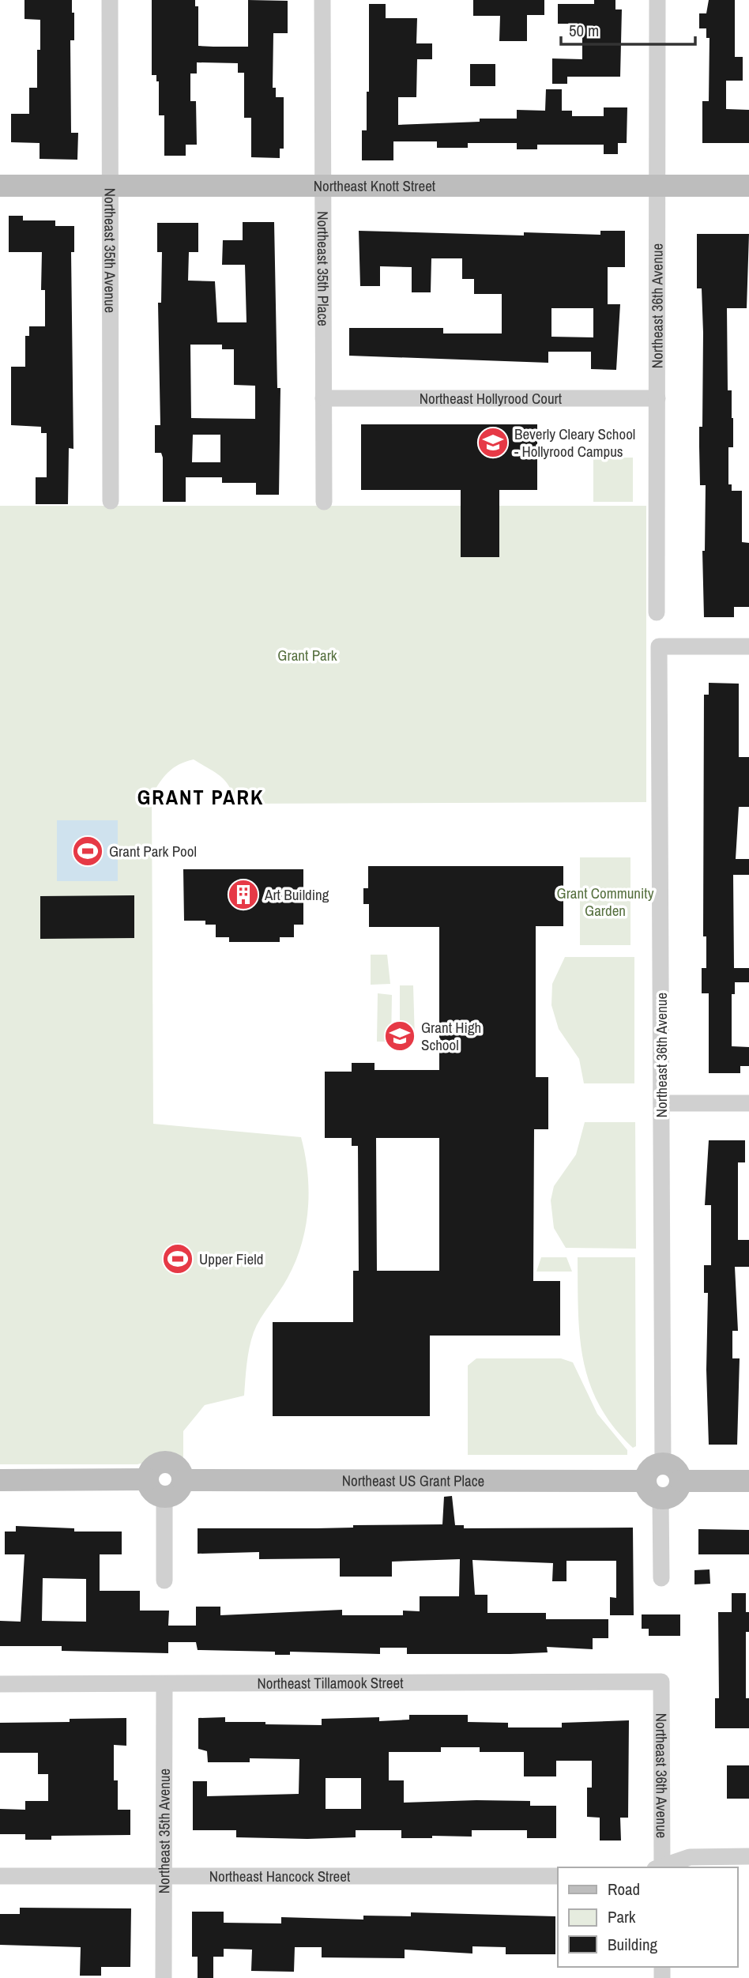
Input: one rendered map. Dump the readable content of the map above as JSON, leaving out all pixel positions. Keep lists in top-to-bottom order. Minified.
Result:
{"streets":{"street":["Northeast Knott Street","Northeast 35th Avenue","Northeast 35th Place","Northeast 36th Avenue","Northeast Hollyrood Court","Northeast US Grant Place","Northeast Tillamook Street","Northeast Hancock Street"]},"crossings":[["Northeast Knott Street","Northeast 35th Avenue"],["Northeast Knott Street","Northeast 35th Place"],["Northeast Knott Street","Northeast 36th Avenue"],["Northeast 35th Avenue","Northeast Tillamook Street"],["Northeast 35th Avenue","Northeast Hancock Street"],["Northeast 35th Place","Northeast Hollyrood Court"],["Northeast 36th Avenue","Northeast Hollyrood Court"],["Northeast 36th Avenue","Northeast US Grant Place"],["Northeast 36th Avenue","Northeast Tillamook Street"]],"districts":["GRANT PARK"],"parks":["Grant Park","Grant Community Garden"],"places":{"school or university":["Beverly Cleary School - Hollyrood Campus","Grant High School"],"sports":["Grant Park Pool","Upper Field"],"building":["Art Building"]},"legend":["Road","Park","Building"],"scale_bar":"50 m"}
